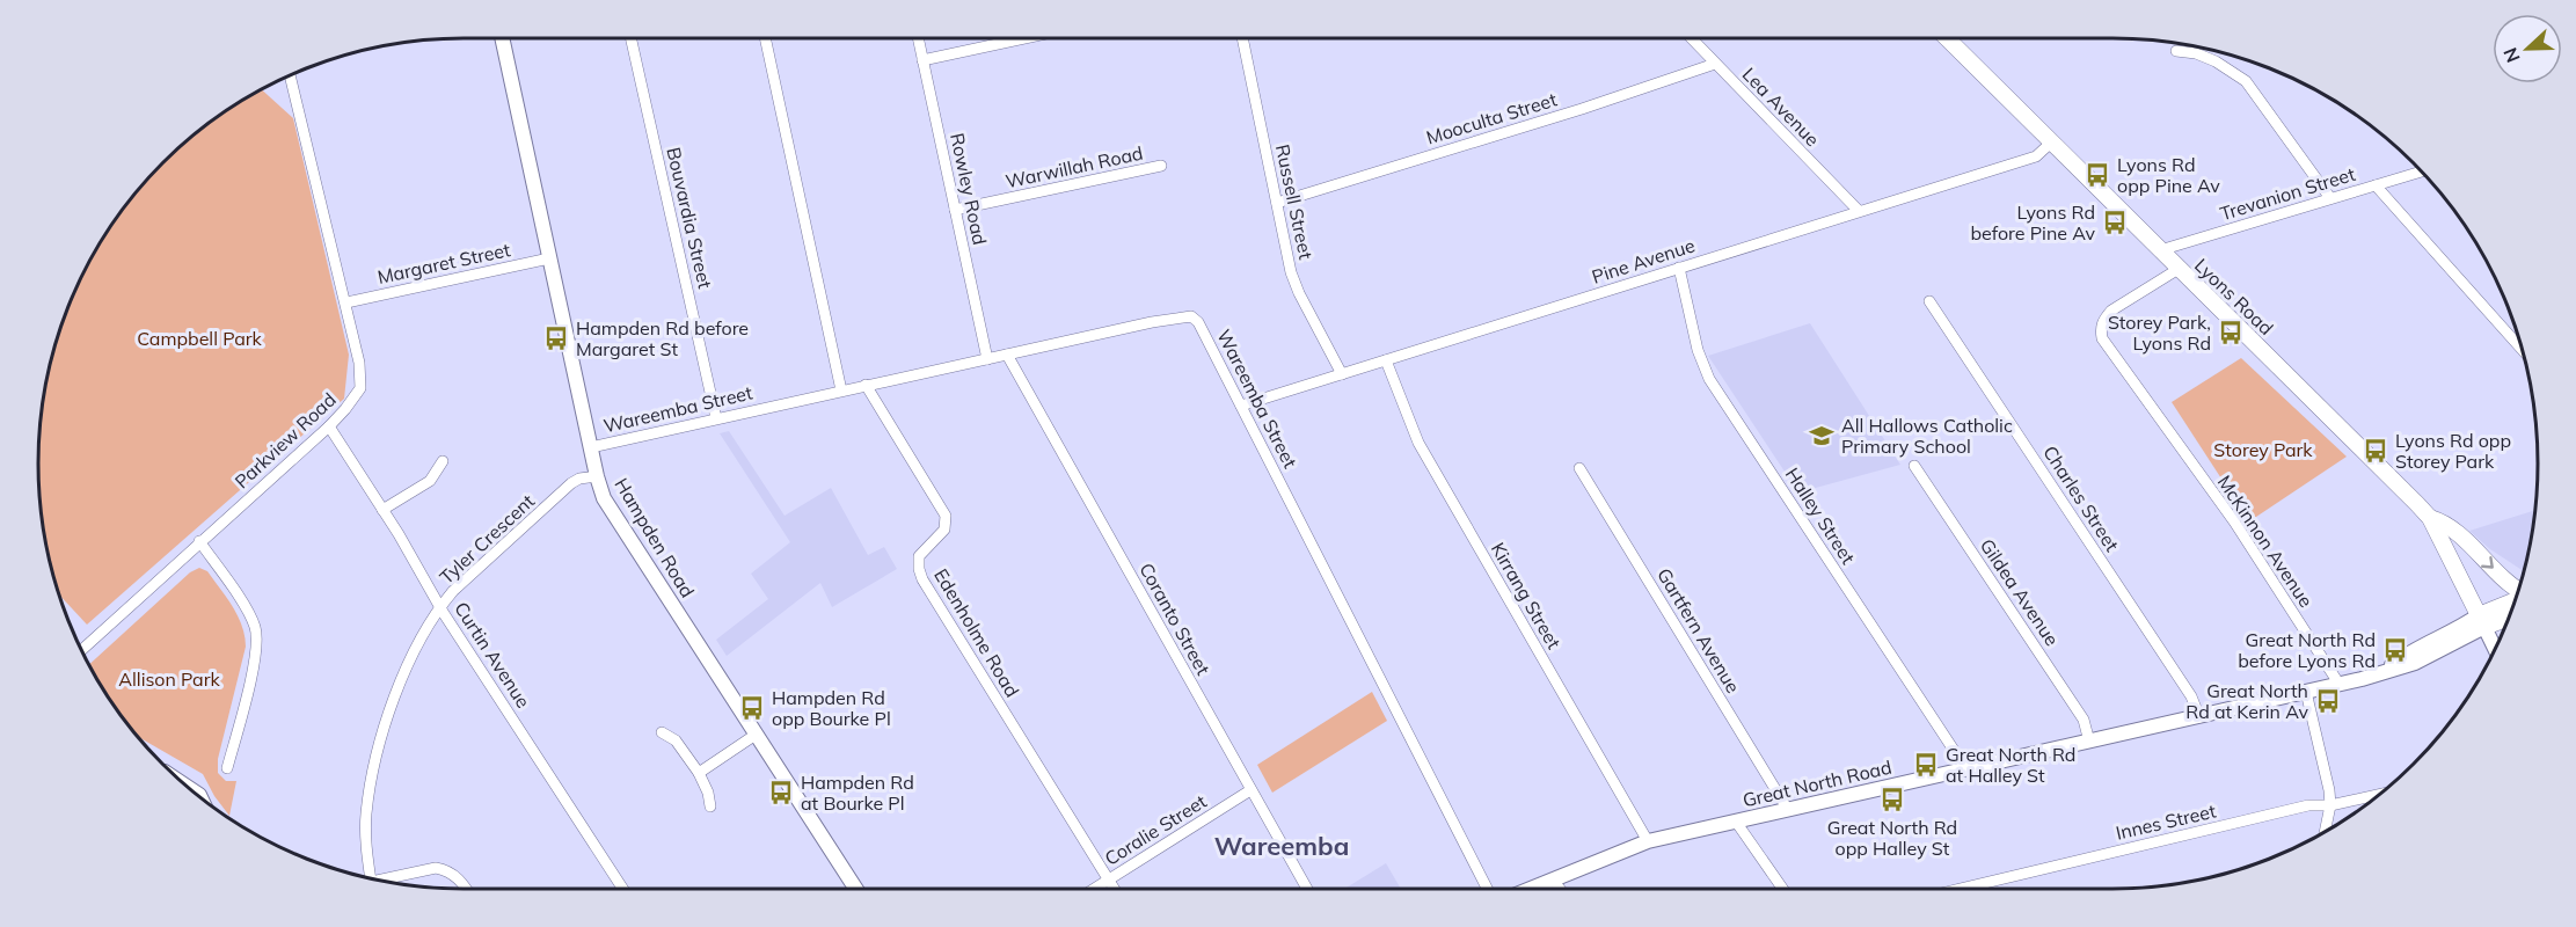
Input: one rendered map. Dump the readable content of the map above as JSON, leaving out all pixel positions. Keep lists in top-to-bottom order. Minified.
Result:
{"streets":{"main road":["Lyons Road","Hampden Road","Great North Road"],"street":["Lea Avenue","Mooculta Street","Warwillah Road","Rowley Road","Trevanion Street","Russell Street","Bouvardia Street","Pine Avenue","Margaret Street","Wareemba Street","Parkview Road","Charles Street","Halley Street","Tyler Crescent","McKinnon Avenue","Gildea Avenue","Kirrang Street","Coranto Street","Gartfern Avenue","Edenholme Road","Curtin Avenue","Innes Street","Coralie Street"]},"crossings":[["Lea Avenue","Mooculta Street"],["Lea Avenue","Pine Avenue"],["Mooculta Street","Russell Street"],["Warwillah Road","Rowley Road"],["Rowley Road","Wareemba Street"],["Trevanion Street","Lyons Road"],["Russell Street","Pine Avenue"],["Bouvardia Street","Wareemba Street"],["Pine Avenue","Lyons Road"],["Pine Avenue","Wareemba Street"],["Pine Avenue","Halley Street"],["Pine Avenue","Kirrang Street"],["Margaret Street","Parkview Road"],["Margaret Street","Hampden Road"],["Lyons Road","McKinnon Avenue"],["Lyons Road","Great North Road"],["Wareemba Street","Hampden Road"],["Wareemba Street","Coranto Street"],["Wareemba Street","Edenholme Road"],["Parkview Road","Curtin Avenue"],["Charles Street","Great North Road"],["Halley Street","Great North Road"],["Hampden Road","Tyler Crescent"],["Tyler Crescent","Curtin Avenue"],["McKinnon Avenue","Great North Road"],["Gildea Avenue","Great North Road"],["Kirrang Street","Great North Road"],["Coranto Street","Coralie Street"],["Gartfern Avenue","Great North Road"],["Edenholme Road","Coralie Street"]],"districts":["Wareemba"],"parks":["Campbell Park","Storey Park","Allison Park"],"places":{"bus stop":["Lyons Rd opp Pine Av","Lyons Rd before Pine Av","Storey Park, Lyons Rd","Hampden Rd before Margaret St","Lyons Rd opp Storey Park","Great North Rd before Lyons Rd","Great North Rd at Kerin Av","Hampden Rd opp Bourke Pl","Great North Rd at Halley St","Hampden Rd at Bourke Pl","Great North Rd opp Halley St"],"school or university":["All Hallows Catholic Primary School"]},"north":"left"}
